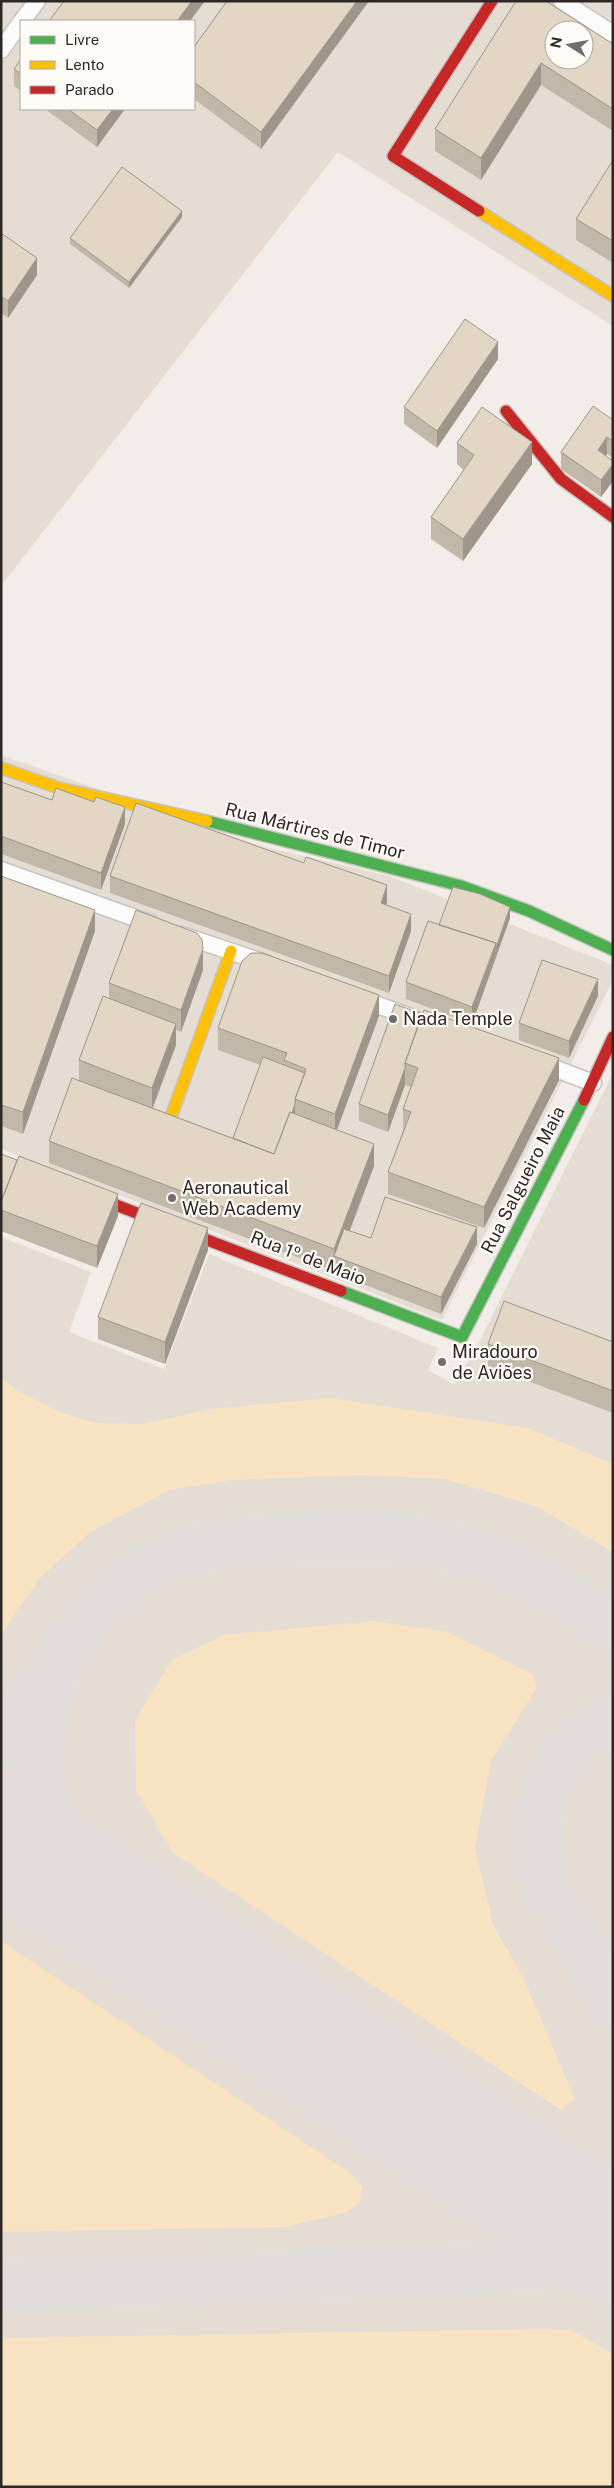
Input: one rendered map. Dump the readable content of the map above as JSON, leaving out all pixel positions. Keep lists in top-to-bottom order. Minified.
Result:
{"streets":{"street":["Rua Mártires de Timor","Rua Salgueiro Maia","Rua 1º de Maio"]},"crossings":[["Rua Salgueiro Maia","Rua 1º de Maio"]],"places":["Nada Temple","Aeronautical Web Academy","Miradouro de Aviões"],"legend":["Livre","Lento","Parado"],"north":"left"}
